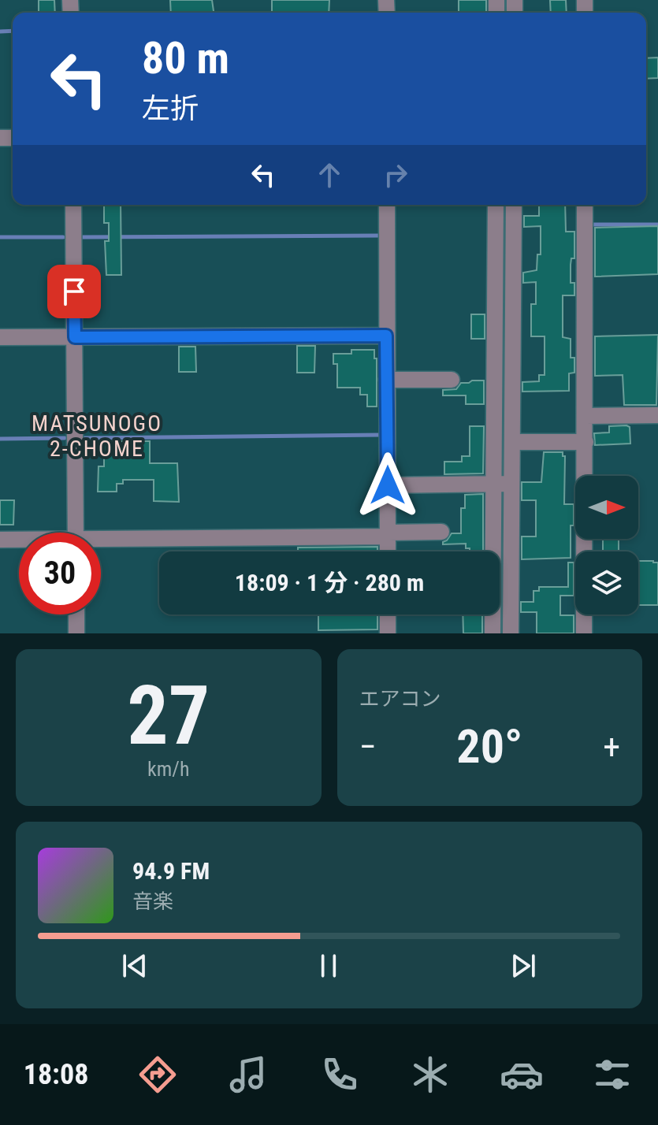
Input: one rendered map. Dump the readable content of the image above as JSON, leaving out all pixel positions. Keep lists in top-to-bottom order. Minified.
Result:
{"districts":["MATSUNOGO 2-CHOME"],"north":"right","page":{"turn":["80 m","左折"],"limit":"30","trip":"18:09 · 1 分 · 280 m","tile":[["27","km/h"],"エアコン"],"heat":["−","20°","+"],"song":["94.9 FM","音楽"],"tabs":"18:08"}}
